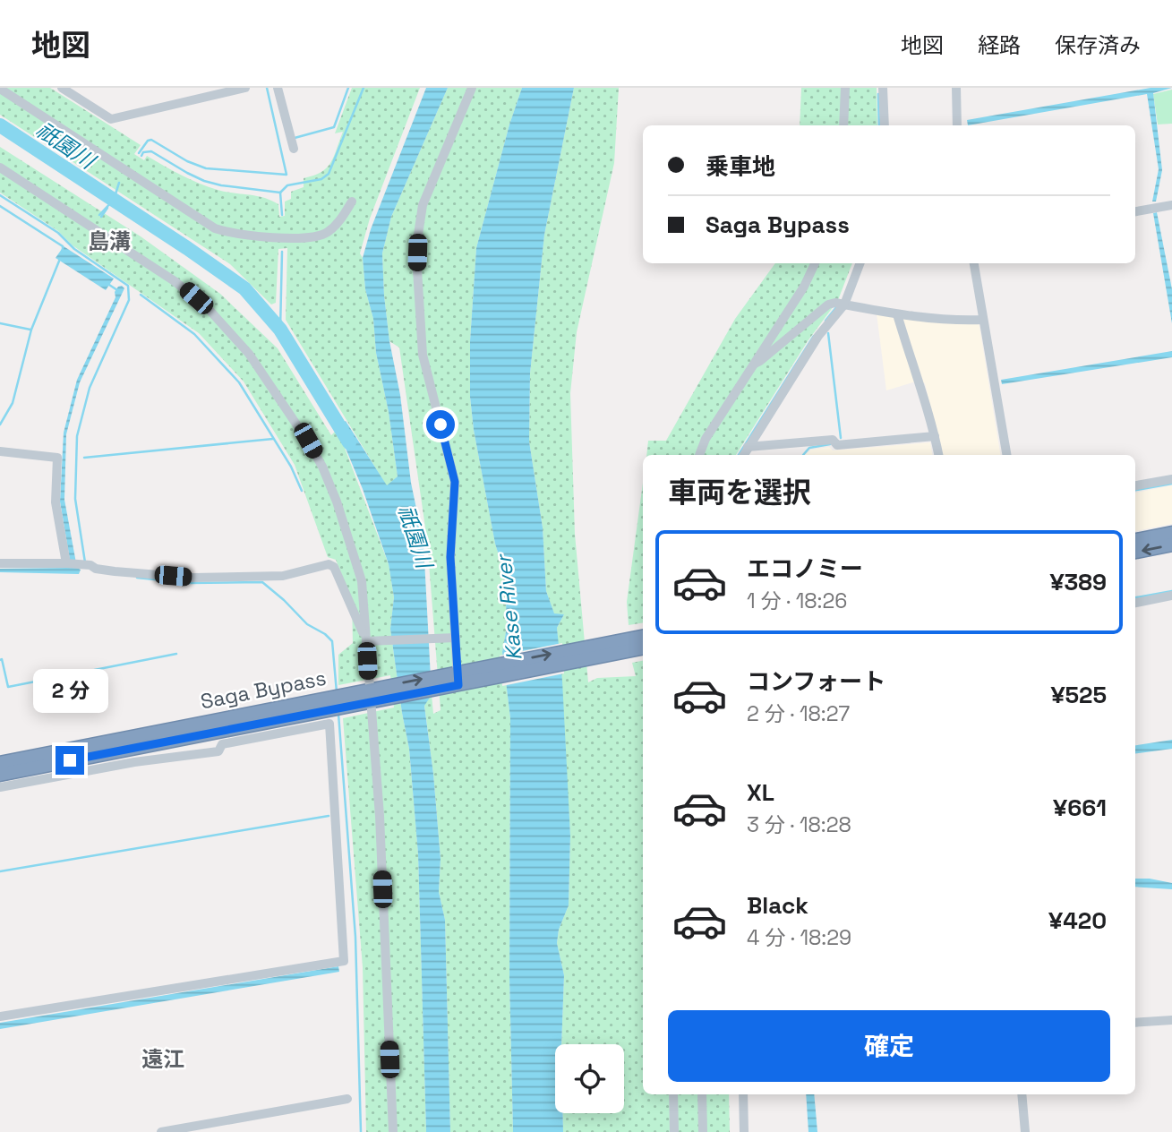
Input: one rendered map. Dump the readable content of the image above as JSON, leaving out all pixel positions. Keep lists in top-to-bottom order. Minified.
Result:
{"streets":{"highway":["Saga Bypass"]},"districts":["島溝","遠江"],"water":["祇園川","Kase River"],"page":{"header":"地図","nav":["地図","経路","保存済み"],"banner":["乗車地","Saga Bypass"],"heading":"車両を選択","list":[{"name":"エコノミー","note":"1 分 · 18:26","value":"¥389"},{"name":"コンフォート","note":"2 分 · 18:27","value":"¥525"},{"name":"XL","note":"3 分 · 18:28","value":"¥661"},{"name":"Black","note":"4 分 · 18:29","value":"¥420"}],"bubble":"2 分","buttons":"確定"}}
